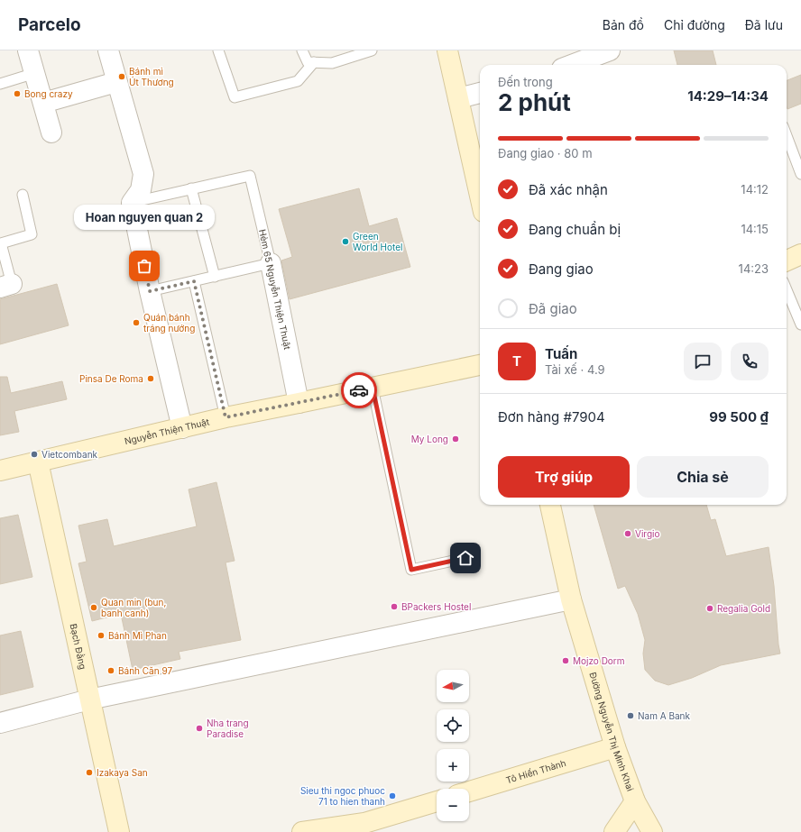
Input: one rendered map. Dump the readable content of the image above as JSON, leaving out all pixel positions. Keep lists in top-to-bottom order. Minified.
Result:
{"streets":{"street":["Hẻm 65 Nguyễn Thiện Thuật","Nguyễn Thiện Thuật","Bạch Đằng","Đường Nguyễn Thị Minh Khai","Tô Hiến Thành"]},"crossings":[["Hẻm 65 Nguyễn Thiện Thuật","Nguyễn Thiện Thuật"],["Nguyễn Thiện Thuật","Bạch Đằng"],["Đường Nguyễn Thị Minh Khai","Tô Hiến Thành"]],"places":["Bánh mì Út Thương","Bong crazy","Green World Hotel","Hoan nguyen quan 2","Quán bánh tráng nướng","Pinsa De Roma","My Long","Vietcombank","Virgio","BPackers Hostel","Quan min (bun, banh canh)","Regalia Gold","Bánh Mì Phan","Mojzo Dorm","Bánh Căn 97","Nam A Bank","Nha trang Paradise","Izakaya San","Sieu thi ngoc phuoc 71 to hien thanh"],"north":"left","page":{"header":"Parcelo","nav":["Bản đồ","Chỉ đường","Đã lưu"],"heading":["2 phút","Đến trong","14:29–14:34"],"panel":["Tuấn","Tài xế · 4.9","Đơn hàng #7904","99 500 ₫"],"bar":"Đang giao · 80 m","list":[["Đã xác nhận","14:12"],["Đang chuẩn bị","14:15"],["Đang giao","14:23"],"Đã giao"],"bubble":"Hoan nguyen quan 2","round":"T","buttons":["Trợ giúp","Chia sẻ"],"map_buttons":["+","−"]}}
